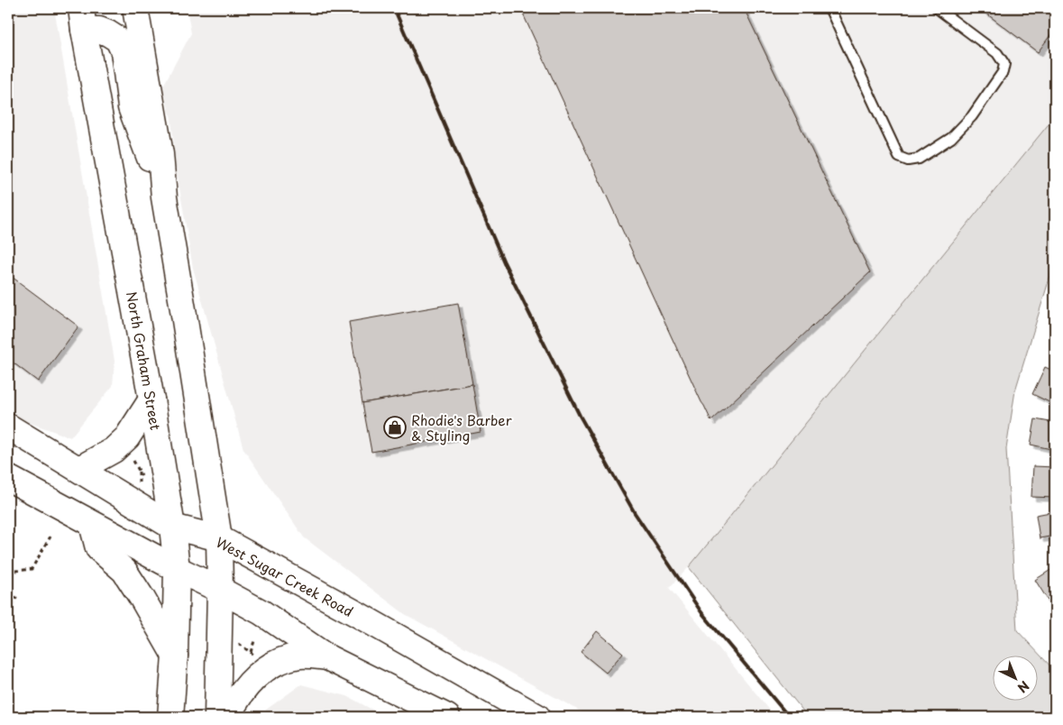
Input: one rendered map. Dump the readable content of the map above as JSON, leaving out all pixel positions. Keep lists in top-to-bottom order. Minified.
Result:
{"streets":{"main road":["North Graham Street","West Sugar Creek Road"]},"crossings":[["North Graham Street","West Sugar Creek Road"]],"places":{"shop":["Rhodie's Barber & Styling"]},"north":"bottom right"}
